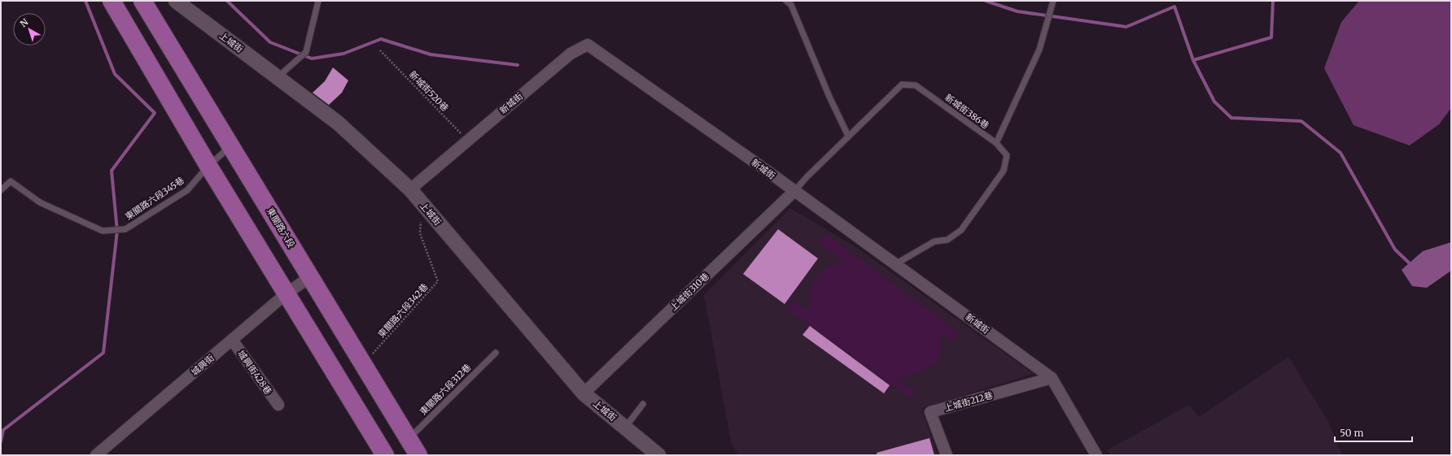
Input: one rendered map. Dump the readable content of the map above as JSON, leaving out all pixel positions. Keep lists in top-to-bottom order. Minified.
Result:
{"streets":{"main road":["東關路六段"],"street":["上城街","新城街","上城街310巷","城興街","城興街428巷","上城街212巷"],"lane":["新城街386巷","東關路六段345巷","東關路六段312巷"],"path":["新城街520巷","東關路六段342巷"]},"crossings":[["上城街","新城街"],["上城街","上城街310巷"],["上城街","東關路六段342巷"],["新城街520巷","新城街"],["新城街","新城街386巷"],["新城街","上城街310巷"],["新城街","上城街212巷"],["新城街386巷","上城街310巷"],["東關路六段345巷","東關路六段"],["東關路六段","東關路六段342巷"],["東關路六段","城興街"],["東關路六段","東關路六段312巷"],["城興街","城興街428巷"]],"scale_bar":"50 m","north":"top left"}
